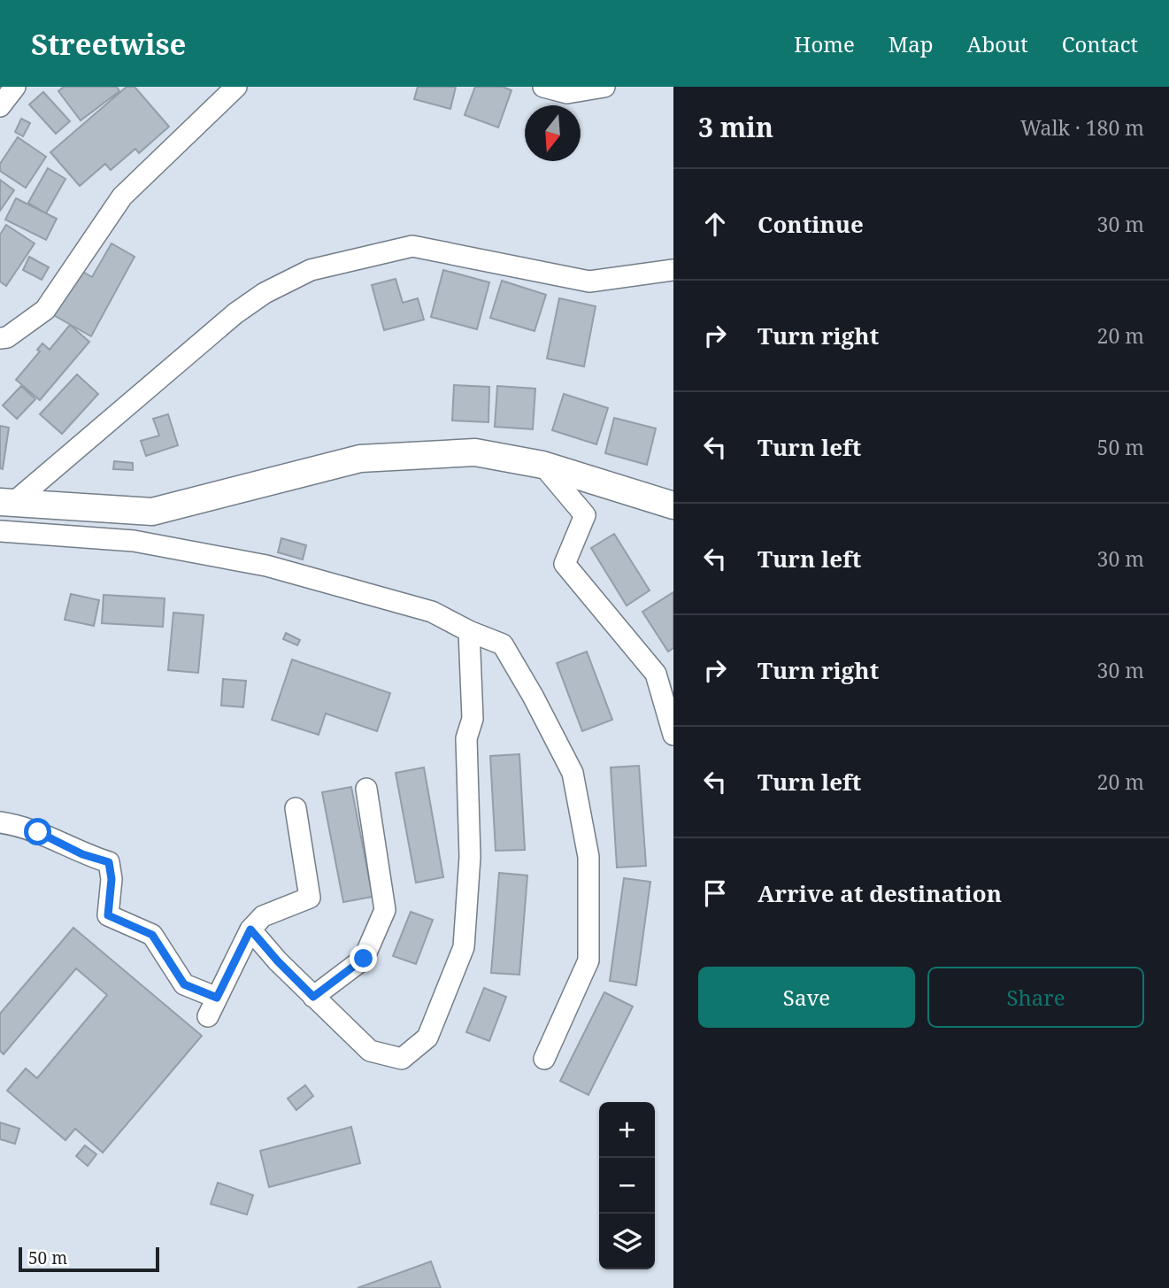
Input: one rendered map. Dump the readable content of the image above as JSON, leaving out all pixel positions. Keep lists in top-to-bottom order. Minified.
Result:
{"scale_bar":"50 m","north":"bottom","page":{"header":"Streetwise","nav":["Home","Map","About","Contact"],"heading":["3 min","Walk · 180 m"],"list":[["Continue","30 m"],["Turn right","20 m"],["Turn left","50 m"],["Turn left","30 m"],["Turn right","30 m"],["Turn left","20 m"],"Arrive at destination"],"buttons":["Save","Share"],"map_buttons":["+","−"],"scale":"50 m"}}
